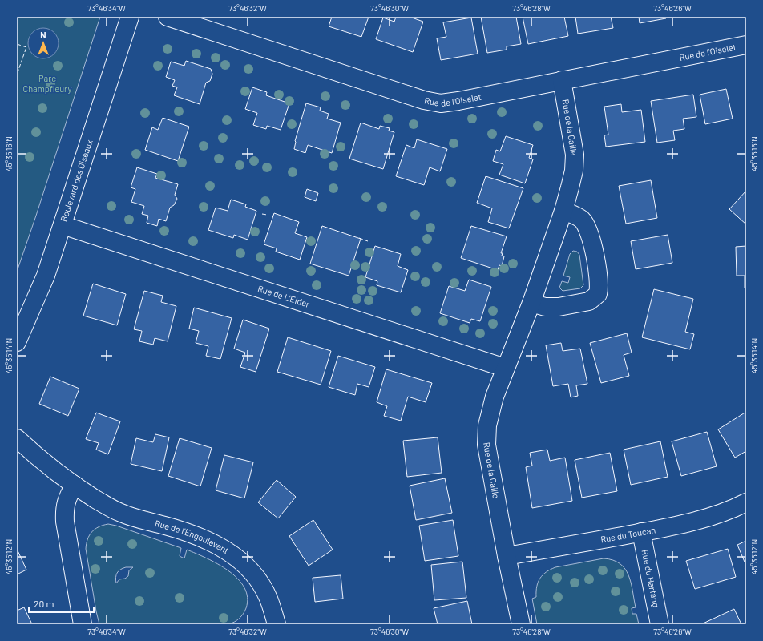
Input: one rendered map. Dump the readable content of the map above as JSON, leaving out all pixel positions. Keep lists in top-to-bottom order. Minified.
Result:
{"streets":{"street":["Rue de l'Oiselet","Rue de la Caille","Boulevard des Oiseaux","Rue de L'Eider","Rue du Toucan","Rue de l'Engoulevent","Rue du Harfang"]},"crossings":[["Rue de l'Oiselet","Rue de la Caille"],["Rue de la Caille","Rue de L'Eider"],["Rue de la Caille","Rue du Toucan"],["Boulevard des Oiseaux","Rue de L'Eider"],["Rue du Toucan","Rue du Harfang"]],"parks":["Parc Champfleury"],"scale_bar":"20 m","north":"top","coordinates":["73°46'34\"W","73°46'32\"W","73°46'30\"W","73°46'28\"W","73°46'26\"W","45°35'16\"N","45°35'14\"N","45°35'12\"N"]}
